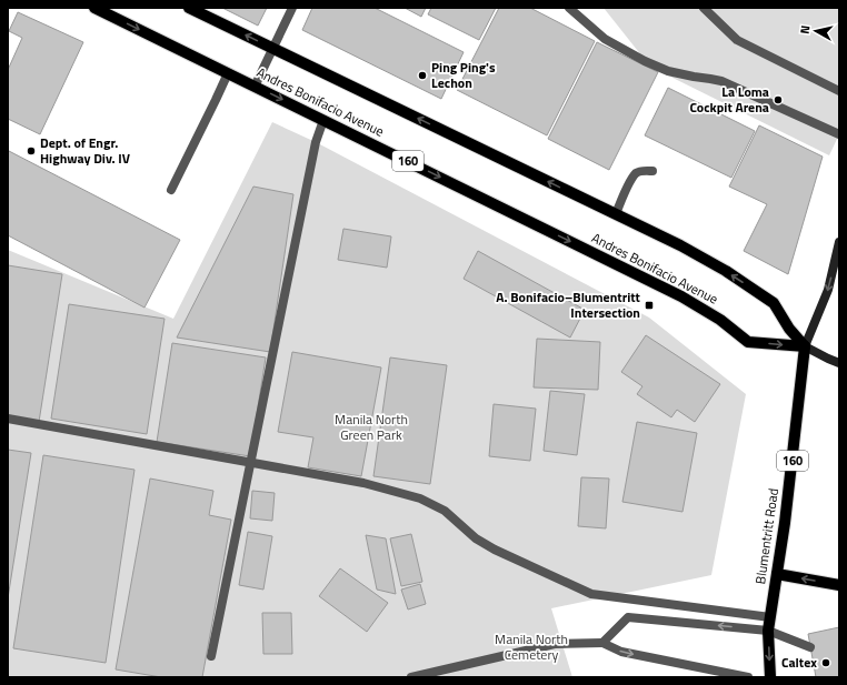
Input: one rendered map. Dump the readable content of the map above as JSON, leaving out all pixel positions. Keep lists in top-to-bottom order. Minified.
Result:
{"streets":{"main road":["Andres Bonifacio Avenue","160","Blumentritt Road"]},"crossings":[["Andres Bonifacio Avenue","Blumentritt Road"]],"parks":["Manila North Green Park","Manila North Cemetery"],"places":{"other":["Ping Ping's Lechon","La Loma Cockpit Arena","Dept. of Engr. Highway Div. IV","Caltex"],"transit":["A. Bonifacio–Blumentritt Intersection"]},"north":"left"}
